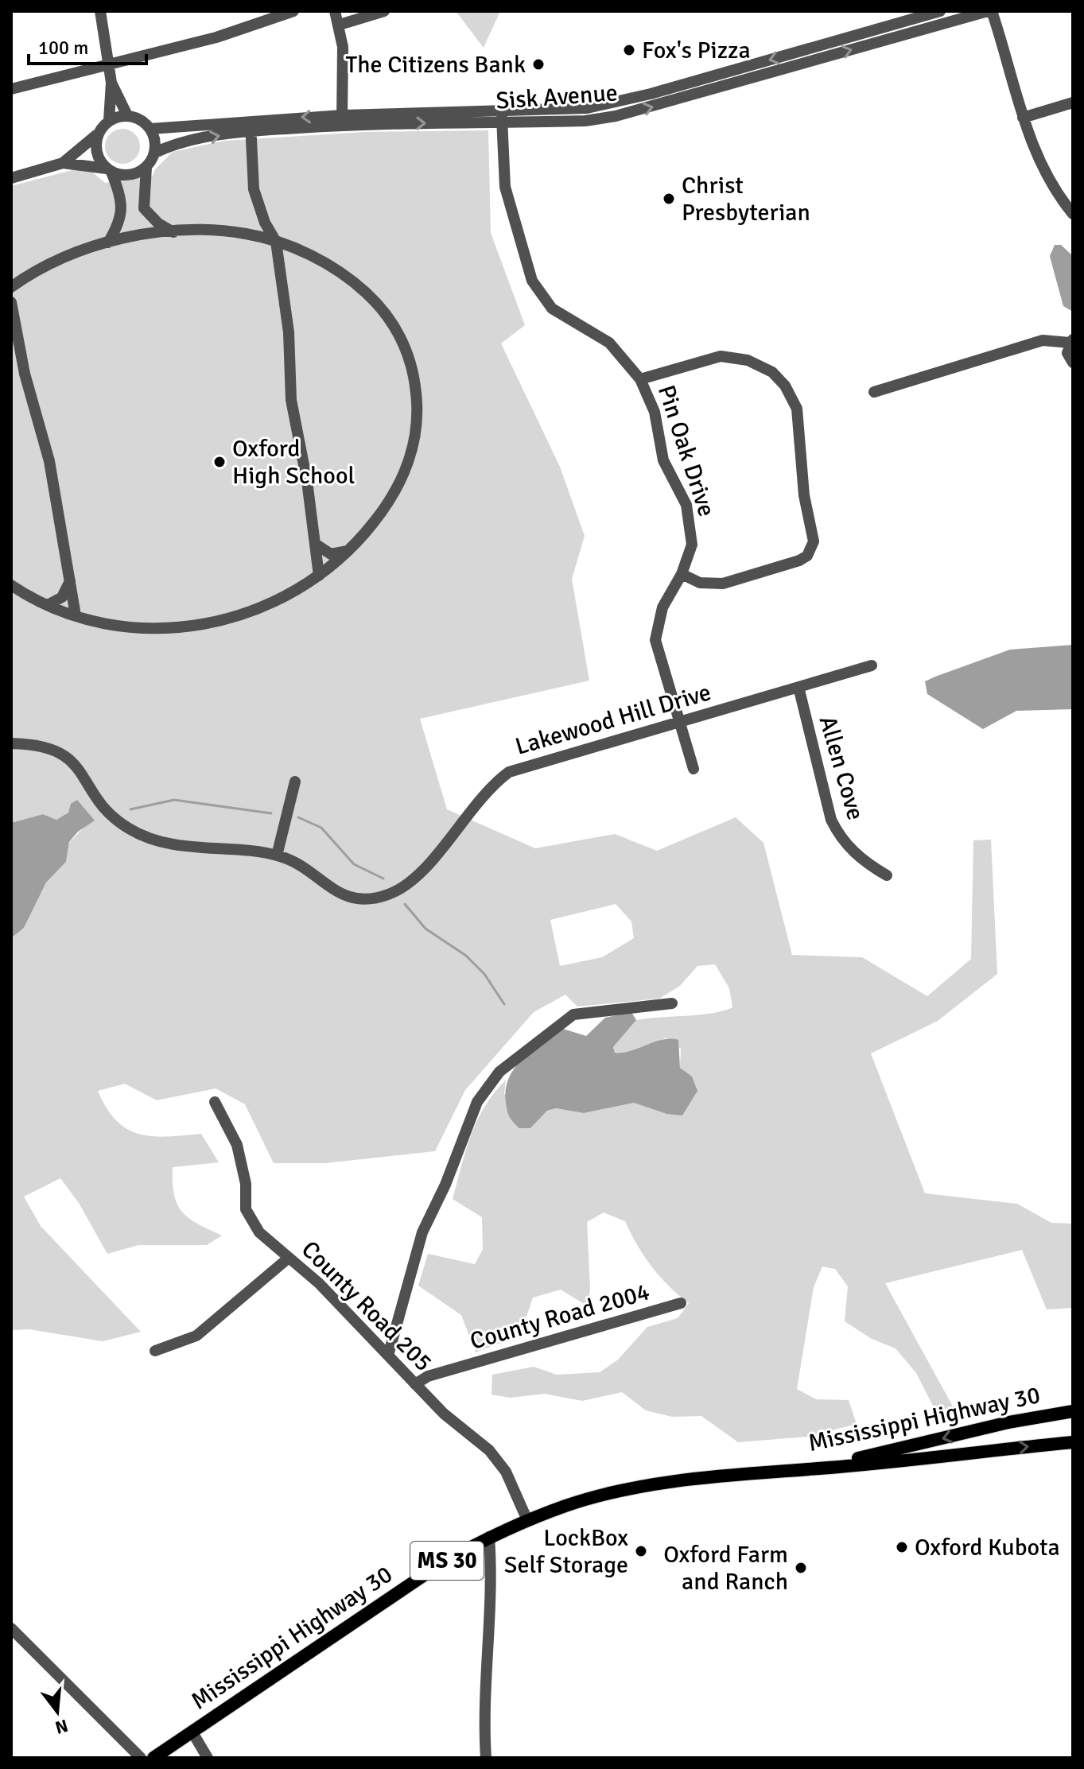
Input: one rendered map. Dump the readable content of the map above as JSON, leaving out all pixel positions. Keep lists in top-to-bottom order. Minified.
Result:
{"streets":{"main road":["Mississippi Highway 30","MS 30"],"street":["Sisk Avenue","Pin Oak Drive","Lakewood Hill Drive","Allen Cove","County Road 205","County Road 2004"]},"crossings":[["Sisk Avenue","Pin Oak Drive"],["Pin Oak Drive","Lakewood Hill Drive"],["Lakewood Hill Drive","Allen Cove"],["County Road 205","County Road 2004"],["County Road 205","Mississippi Highway 30"]],"places":["Fox's Pizza","The Citizens Bank","Christ Presbyterian","Oxford High School","Oxford Kubota","LockBox Self Storage","Oxford Farm and Ranch"],"scale_bar":"100 m","north":"bottom"}
